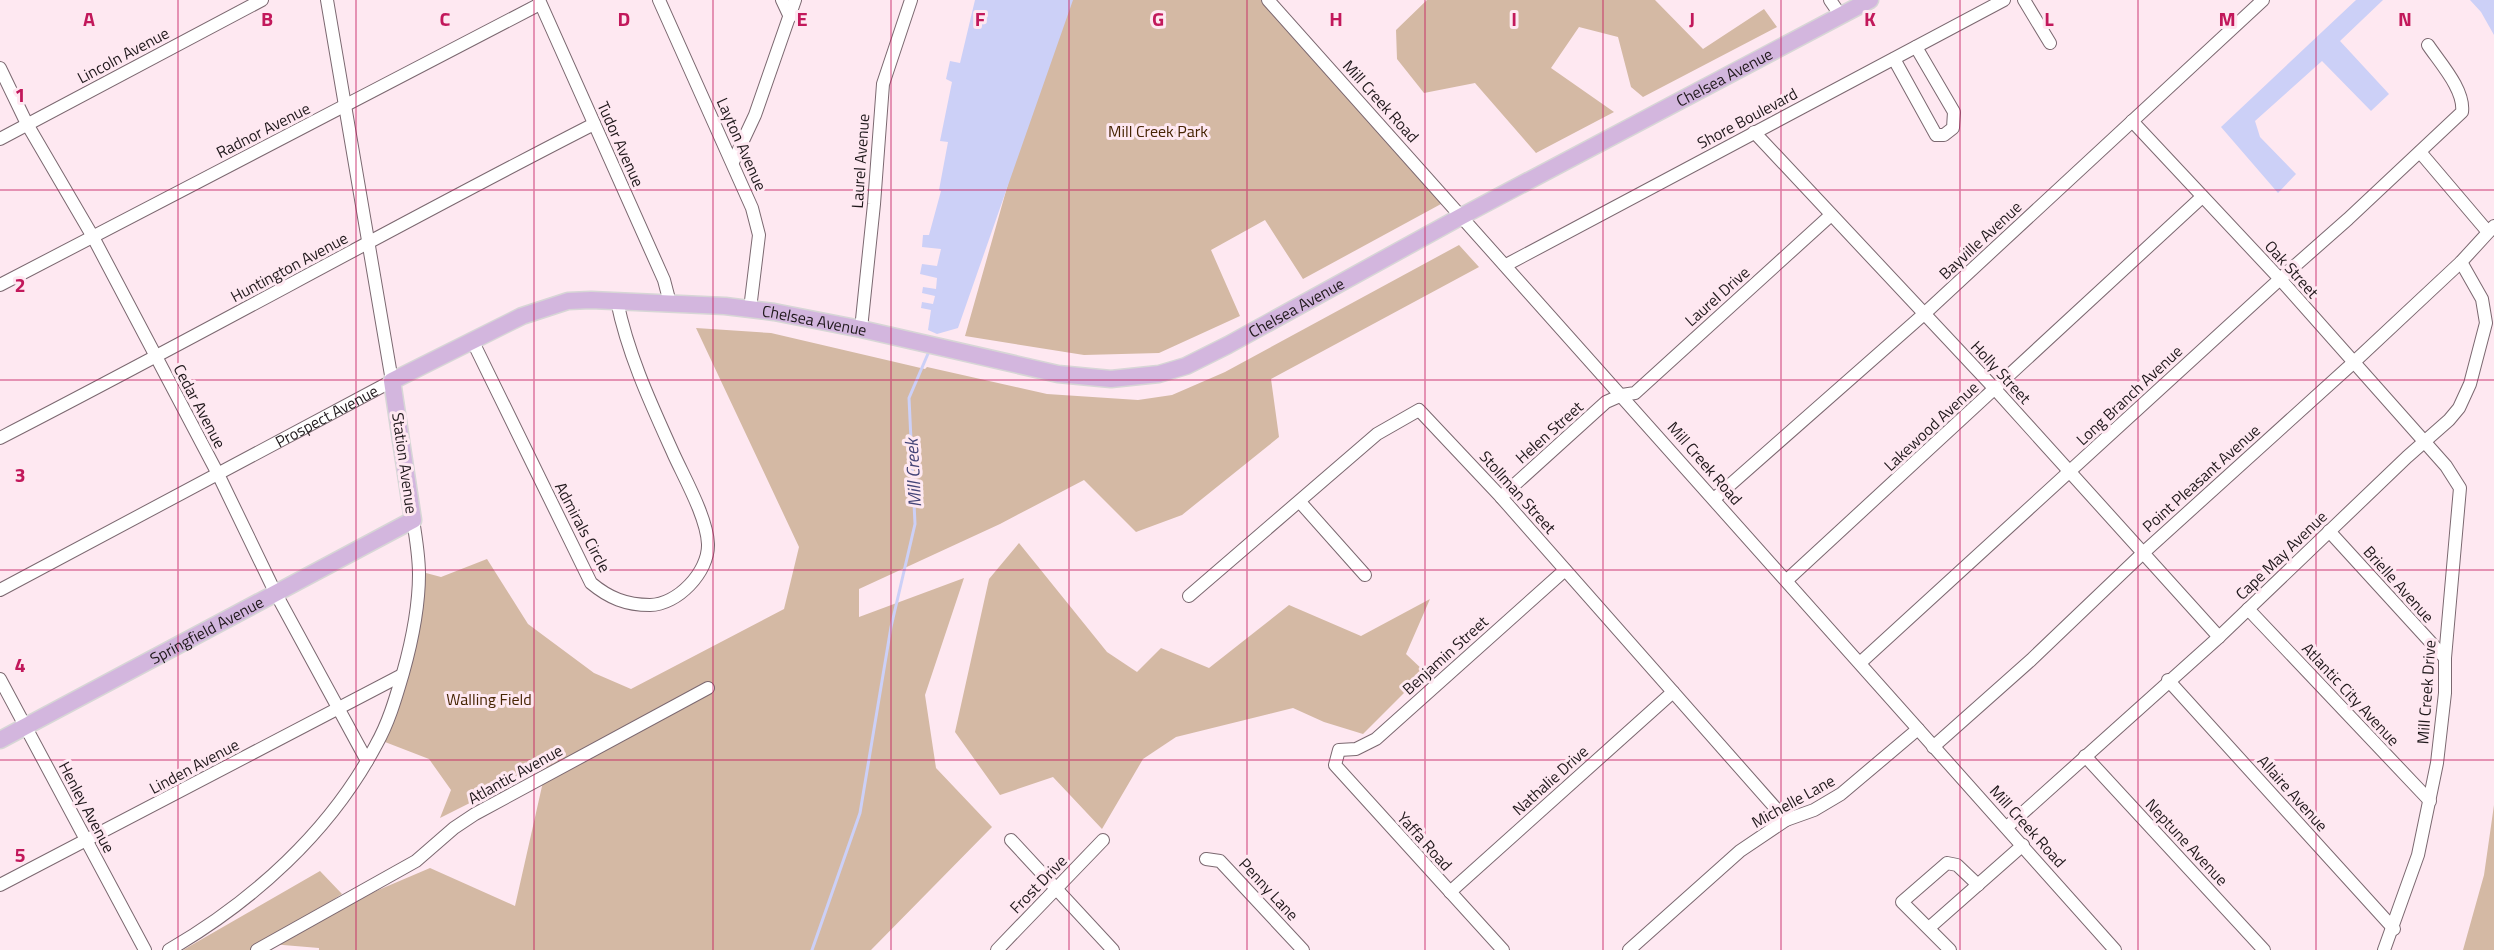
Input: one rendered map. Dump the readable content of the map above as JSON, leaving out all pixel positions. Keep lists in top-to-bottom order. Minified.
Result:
{"streets":{"main road":["Chelsea Avenue","Prospect Avenue","Station Avenue","Springfield Avenue"],"street":["Lincoln Avenue","Mill Creek Road","Shore Boulevard","Radnor Avenue","Tudor Avenue","Layton Avenue","Laurel Avenue","Bayville Avenue","Huntington Avenue","Oak Street","Laurel Drive","Holly Street","Long Branch Avenue","Cedar Avenue","Lakewood Avenue","Helen Street","Point Pleasant Avenue","Stollman Street","Admirals Circle","Cape May Avenue","Brielle Avenue","Benjamin Street","Mill Creek Drive","Atlantic City Avenue","Linden Avenue","Atlantic Avenue","Nathalie Drive","Allaire Avenue","Michelle Lane","Henley Avenue","Yaffa Road","Neptune Avenue","Frost Drive","Penny Lane"]},"crossings":[["Lincoln Avenue","Cedar Avenue"],["Chelsea Avenue","Mill Creek Road"],["Chelsea Avenue","Tudor Avenue"],["Chelsea Avenue","Layton Avenue"],["Chelsea Avenue","Laurel Avenue"],["Chelsea Avenue","Prospect Avenue"],["Mill Creek Road","Shore Boulevard"],["Mill Creek Road","Bayville Avenue"],["Mill Creek Road","Laurel Drive"],["Mill Creek Road","Long Branch Avenue"],["Mill Creek Road","Lakewood Avenue"],["Mill Creek Road","Helen Street"],["Mill Creek Road","Point Pleasant Avenue"],["Mill Creek Road","Cape May Avenue"],["Mill Creek Road","Michelle Lane"],["Shore Boulevard","Holly Street"],["Radnor Avenue","Tudor Avenue"],["Radnor Avenue","Cedar Avenue"],["Radnor Avenue","Station Avenue"],["Tudor Avenue","Huntington Avenue"],["Tudor Avenue","Prospect Avenue"],["Bayville Avenue","Oak Street"],["Bayville Avenue","Holly Street"],["Huntington Avenue","Cedar Avenue"],["Huntington Avenue","Station Avenue"],["Oak Street","Long Branch Avenue"],["Oak Street","Lakewood Avenue"],["Oak Street","Point Pleasant Avenue"],["Oak Street","Cape May Avenue"],["Oak Street","Mill Creek Drive"],["Laurel Drive","Holly Street"],["Laurel Drive","Helen Street"],["Holly Street","Long Branch Avenue"],["Holly Street","Lakewood Avenue"],["Holly Street","Point Pleasant Avenue"],["Holly Street","Cape May Avenue"],["Cedar Avenue","Prospect Avenue"],["Cedar Avenue","Station Avenue"],["Cedar Avenue","Springfield Avenue"],["Cedar Avenue","Linden Avenue"],["Prospect Avenue","Station Avenue"],["Prospect Avenue","Admirals Circle"],["Helen Street","Stollman Street"],["Station Avenue","Springfield Avenue"],["Station Avenue","Linden Avenue"],["Point Pleasant Avenue","Cape May Avenue"],["Stollman Street","Benjamin Street"],["Stollman Street","Nathalie Drive"],["Stollman Street","Michelle Lane"],["Cape May Avenue","Brielle Avenue"],["Cape May Avenue","Mill Creek Drive"],["Cape May Avenue","Atlantic City Avenue"],["Cape May Avenue","Allaire Avenue"],["Cape May Avenue","Neptune Avenue"],["Brielle Avenue","Mill Creek Drive"],["Springfield Avenue","Henley Avenue"],["Benjamin Street","Yaffa Road"],["Mill Creek Drive","Atlantic City Avenue"],["Mill Creek Drive","Allaire Avenue"],["Linden Avenue","Henley Avenue"],["Nathalie Drive","Yaffa Road"]],"water":["Mill Creek"],"parks":["Mill Creek Park","Walling Field"],"grid":{"columns":["A","B","C","D","E","F","G","H","I","J","K","L","M","N"],"rows":["1","2","3","4","5"]}}
